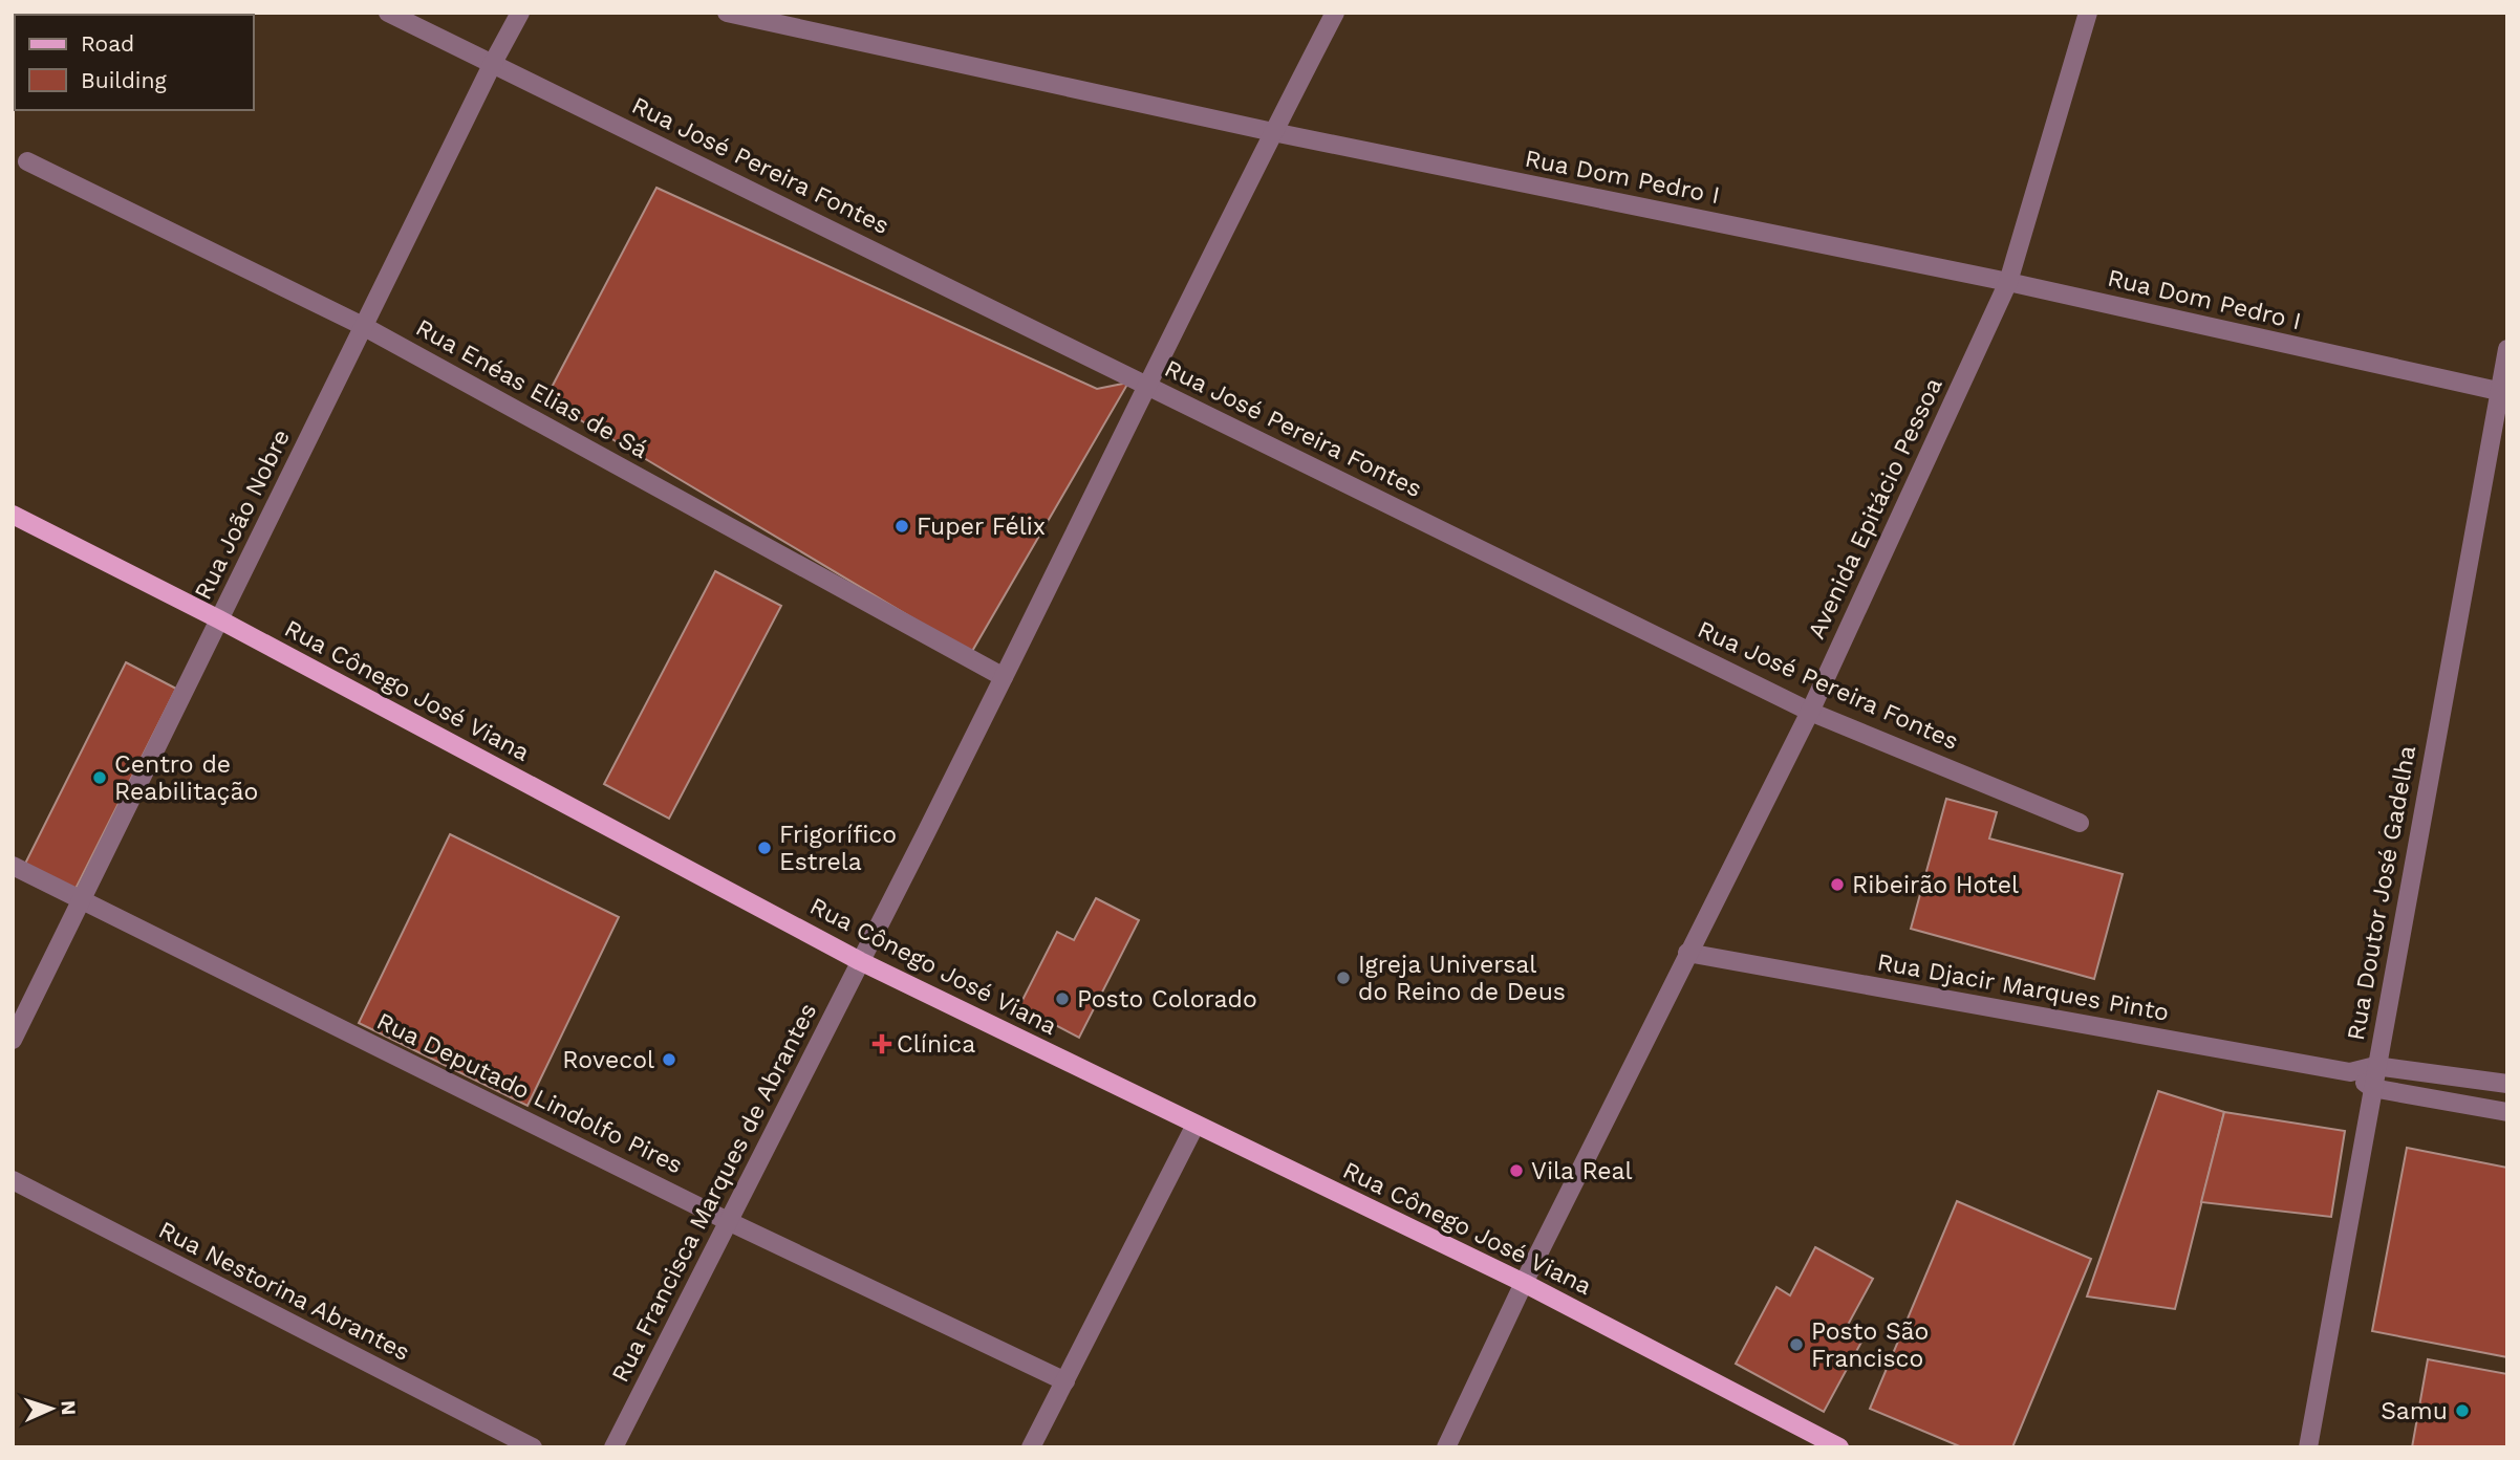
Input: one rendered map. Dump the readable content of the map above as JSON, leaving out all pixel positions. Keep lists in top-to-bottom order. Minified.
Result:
{"streets":{"main road":["Rua Cônego José Viana"],"street":["Rua José Pereira Fontes","Rua Dom Pedro I","Rua Enéas Elias de Sá","Avenida Epitácio Pessoa","Rua João Nobre","Rua Doutor José Gadelha","Rua Djacir Marques Pinto","Rua Deputado Lindolfo Pires","Rua Francisca Marques de Abrantes","Rua Nestorina Abrantes"]},"crossings":[["Rua José Pereira Fontes","Avenida Epitácio Pessoa"],["Rua José Pereira Fontes","Rua João Nobre"],["Rua José Pereira Fontes","Rua Francisca Marques de Abrantes"],["Rua Dom Pedro I","Avenida Epitácio Pessoa"],["Rua Dom Pedro I","Rua Doutor José Gadelha"],["Rua Dom Pedro I","Rua Francisca Marques de Abrantes"],["Rua Enéas Elias de Sá","Rua João Nobre"],["Rua Enéas Elias de Sá","Rua Francisca Marques de Abrantes"],["Avenida Epitácio Pessoa","Rua Cônego José Viana"],["Avenida Epitácio Pessoa","Rua Djacir Marques Pinto"],["Rua João Nobre","Rua Cônego José Viana"],["Rua João Nobre","Rua Deputado Lindolfo Pires"],["Rua Cônego José Viana","Rua Francisca Marques de Abrantes"],["Rua Doutor José Gadelha","Rua Djacir Marques Pinto"],["Rua Deputado Lindolfo Pires","Rua Francisca Marques de Abrantes"]],"places":{"other":["Fuper Félix","Centro de Reabilitação","Frigorífico Estrela","Ribeirão Hotel","Igreja Universal do Reino de Deus","Posto Colorado","Rovecol","Vila Real","Posto São Francisco","Samu"],"health":["Clínica"]},"legend":["Road","Building"],"north":"right"}
